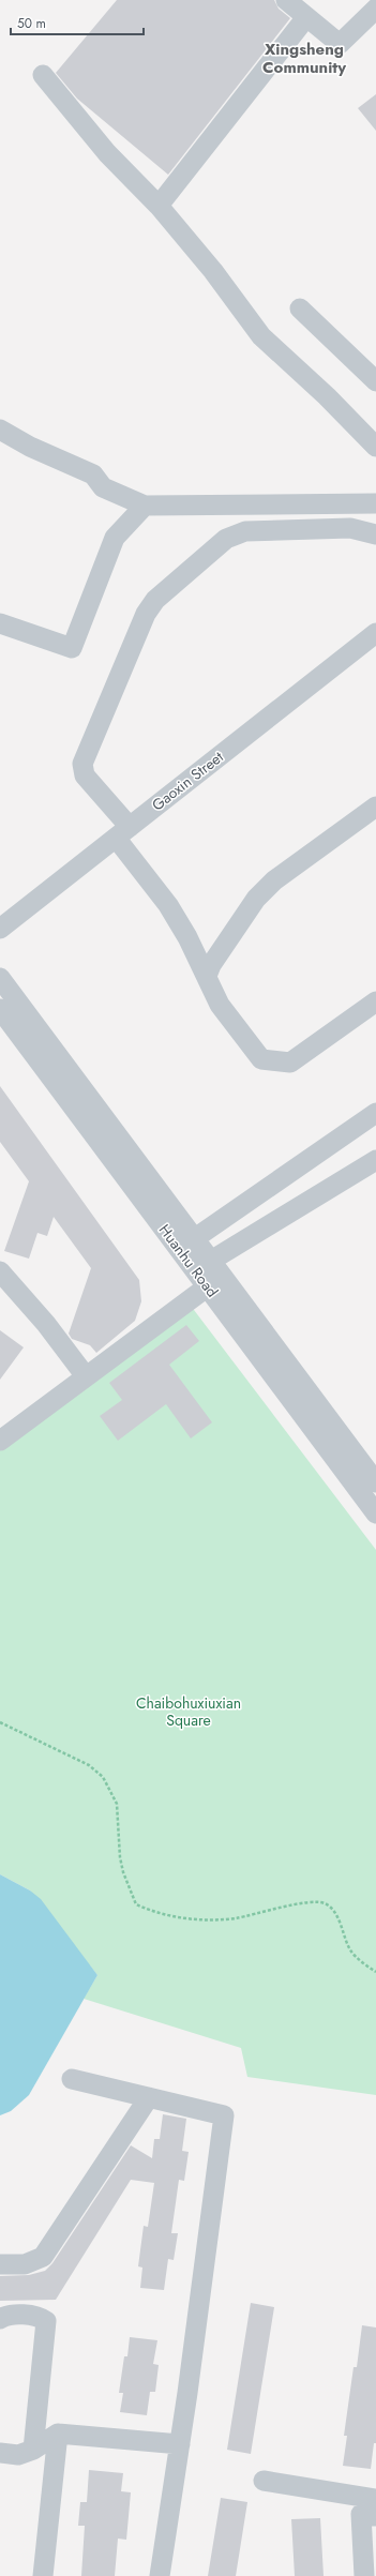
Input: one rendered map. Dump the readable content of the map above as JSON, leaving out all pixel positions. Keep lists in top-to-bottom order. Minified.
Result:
{"streets":{"street":["Gaoxin Street","Huanhu Road"]},"districts":["Xingsheng Community"],"parks":["Chaibohuxiuxian Square"],"scale_bar":"50 m"}
